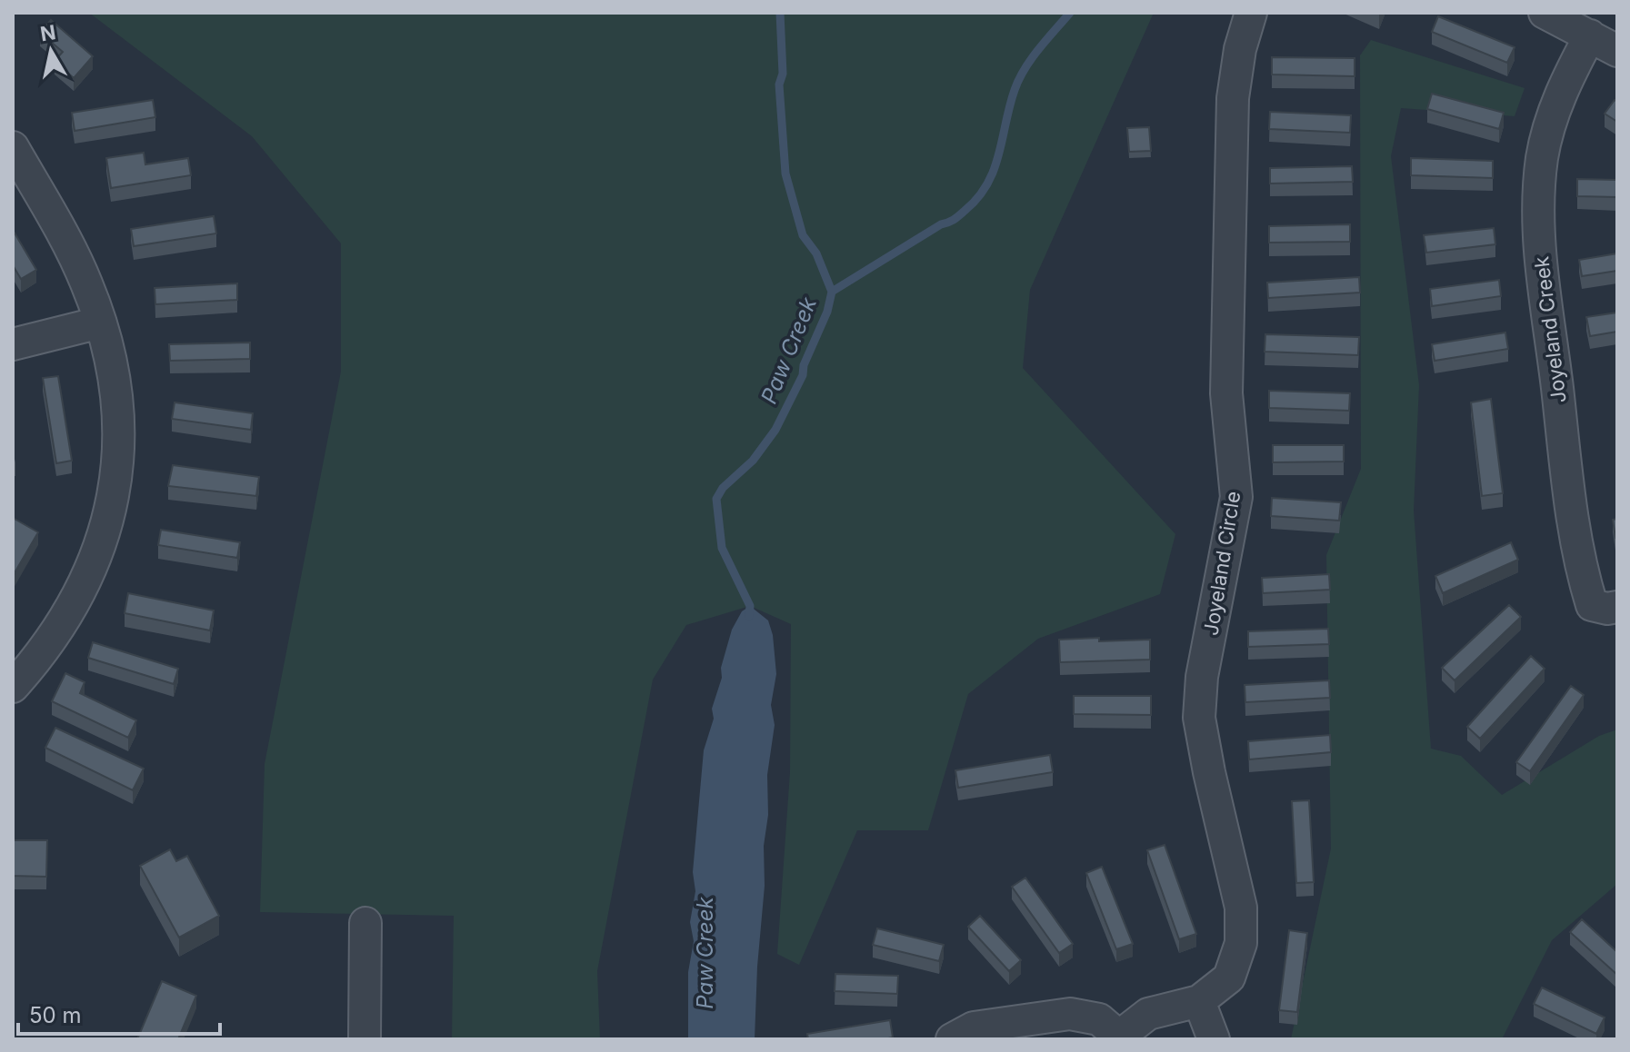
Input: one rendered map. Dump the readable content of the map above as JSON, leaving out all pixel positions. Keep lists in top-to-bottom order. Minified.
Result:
{"streets":{"street":["Joyeland Creek","Joyeland Circle"]},"water":["Paw Creek"],"scale_bar":"50 m","north":"top"}
